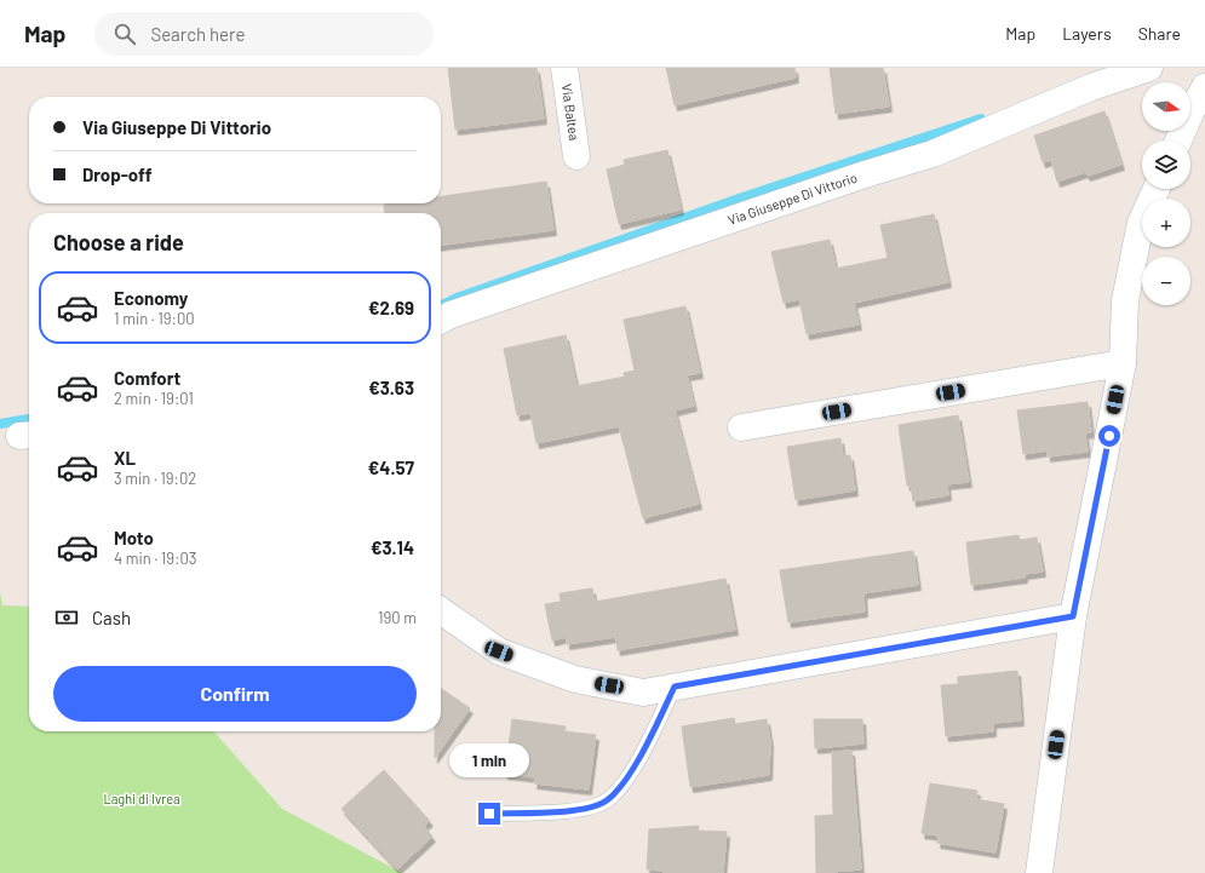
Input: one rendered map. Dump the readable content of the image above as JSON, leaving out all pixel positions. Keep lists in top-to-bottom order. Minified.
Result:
{"streets":{"street":["Via Baltea","Via Giuseppe Di Vittorio"]},"parks":["Laghi di Ivrea"],"north":"right","page":{"header":"Map","search":"Search here","nav":["Map","Layers","Share"],"map_buttons":["+","−"],"banner":["Via Giuseppe Di Vittorio","Drop-off"],"heading":"Choose a ride","list":[{"name":"Economy","note":"1 min · 19:00","value":"€2.69"},{"name":"Comfort","note":"2 min · 19:01","value":"€3.63"},{"name":"XL","note":"3 min · 19:02","value":"€4.57"},{"name":"Moto","note":"4 min · 19:03","value":"€3.14"}],"pay":["Cash","190 m"],"buttons":"Confirm","bubble":"1 min"}}
